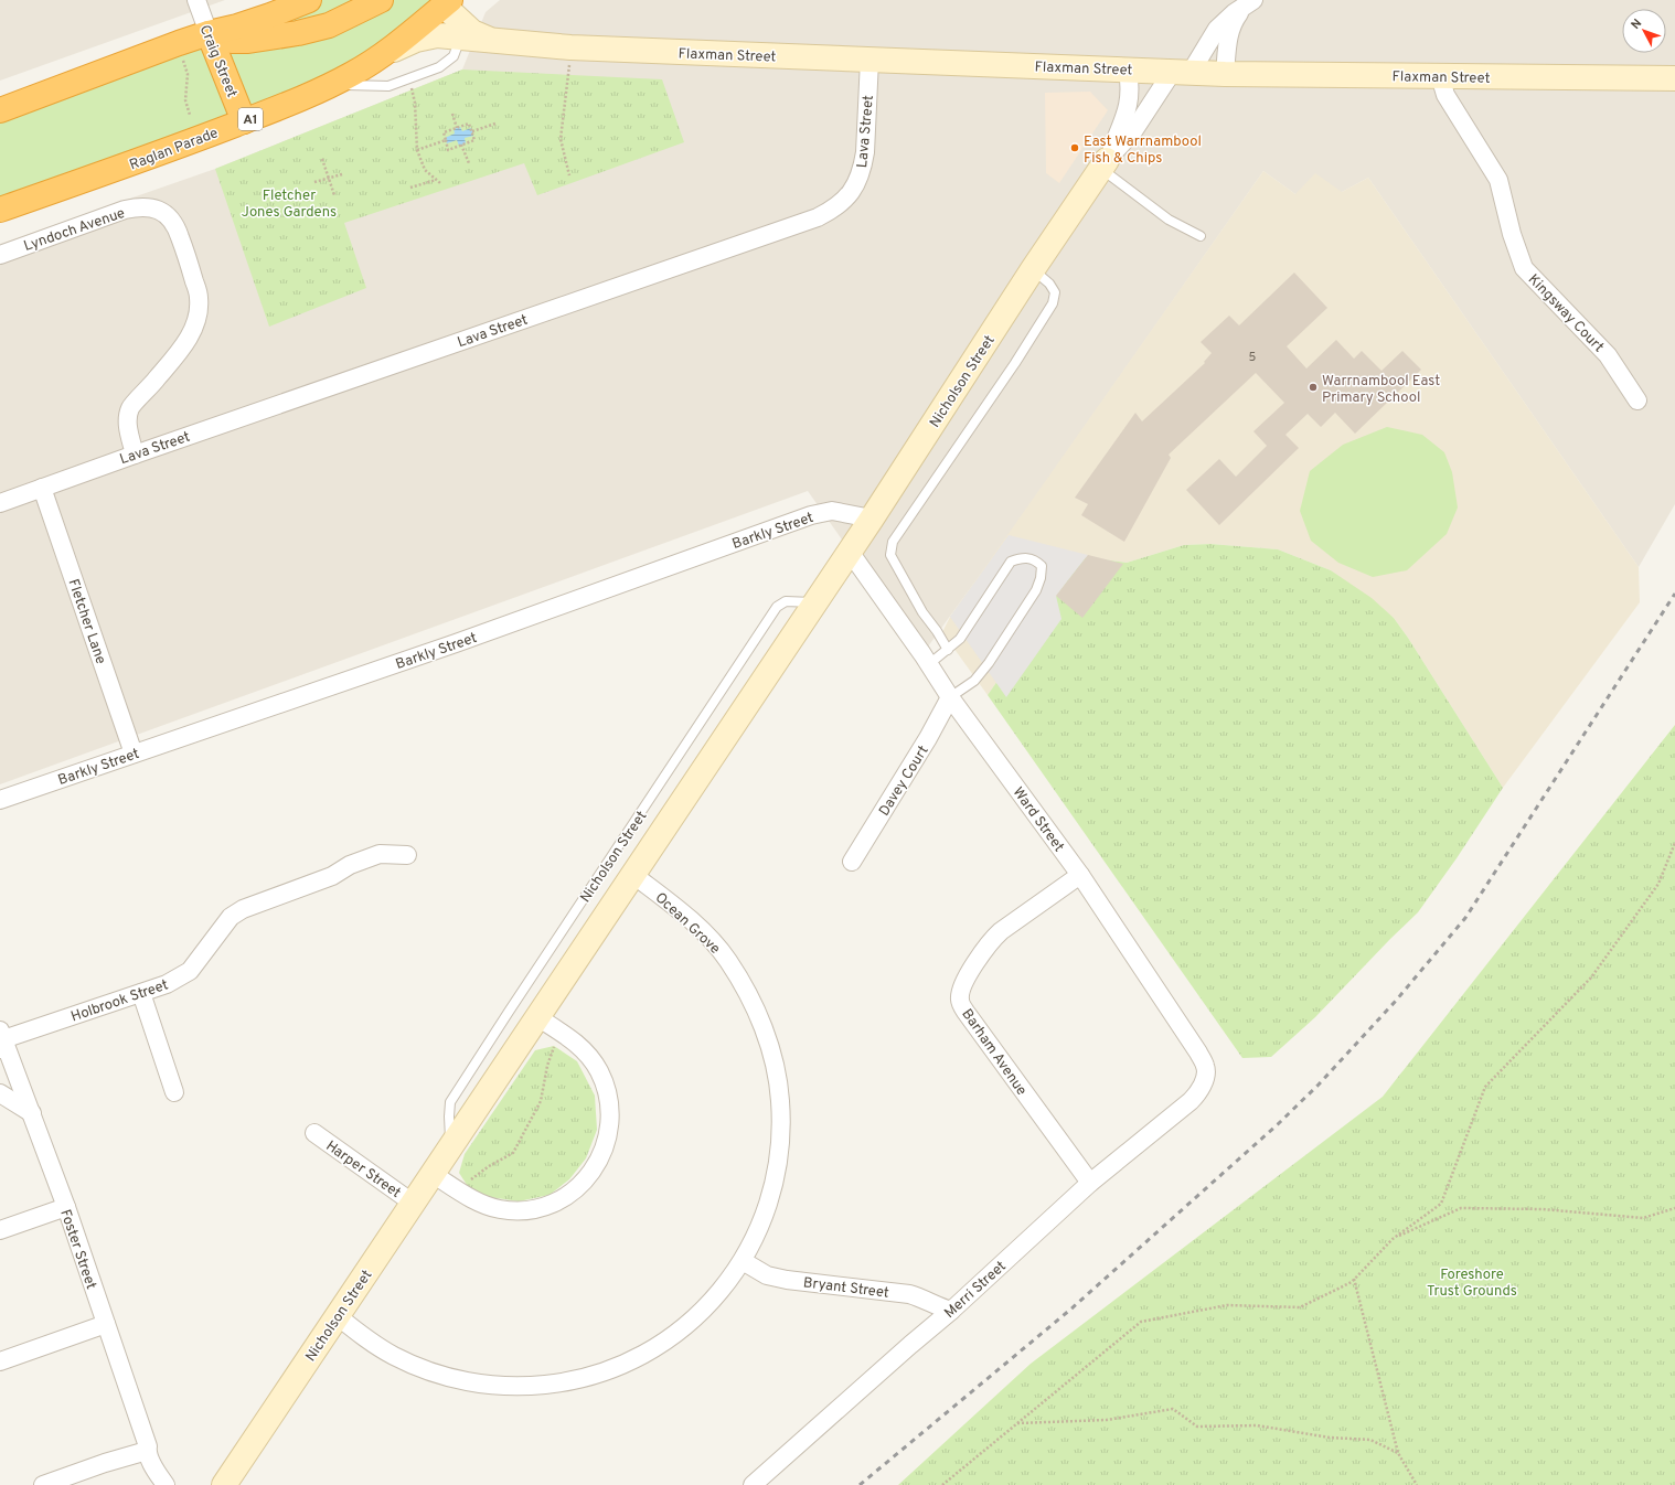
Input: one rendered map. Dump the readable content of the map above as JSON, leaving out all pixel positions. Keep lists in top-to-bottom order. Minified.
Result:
{"streets":{"highway":["Craig Street","A1","Raglan Parade"],"street":["Flaxman Street","Lava Street","Lyndoch Avenue","Kingsway Court","Nicholson Street","Barkly Street","Fletcher Lane","Davey Court","Ward Street","Ocean Grove","Holbrook Street","Barham Avenue","Harper Street","Foster Street","Bryant Street","Merri Street"]},"crossings":[["Flaxman Street","Lava Street"],["Flaxman Street","Raglan Parade"],["Flaxman Street","Kingsway Court"],["Flaxman Street","Nicholson Street"],["Craig Street","Raglan Parade"],["Lava Street","Lyndoch Avenue"],["Lava Street","Fletcher Lane"],["Nicholson Street","Barkly Street"],["Nicholson Street","Ward Street"],["Nicholson Street","Ocean Grove"],["Nicholson Street","Harper Street"],["Barkly Street","Fletcher Lane"],["Davey Court","Ward Street"],["Ward Street","Barham Avenue"],["Ward Street","Merri Street"],["Ocean Grove","Bryant Street"],["Holbrook Street","Foster Street"],["Barham Avenue","Merri Street"],["Bryant Street","Merri Street"]],"parks":["Fletcher Jones Gardens","Foreshore Trust Grounds"],"places":["East Warrnambool Fish & Chips","Warrnambool East Primary School"],"house_numbers":["5"],"north":"top left"}
